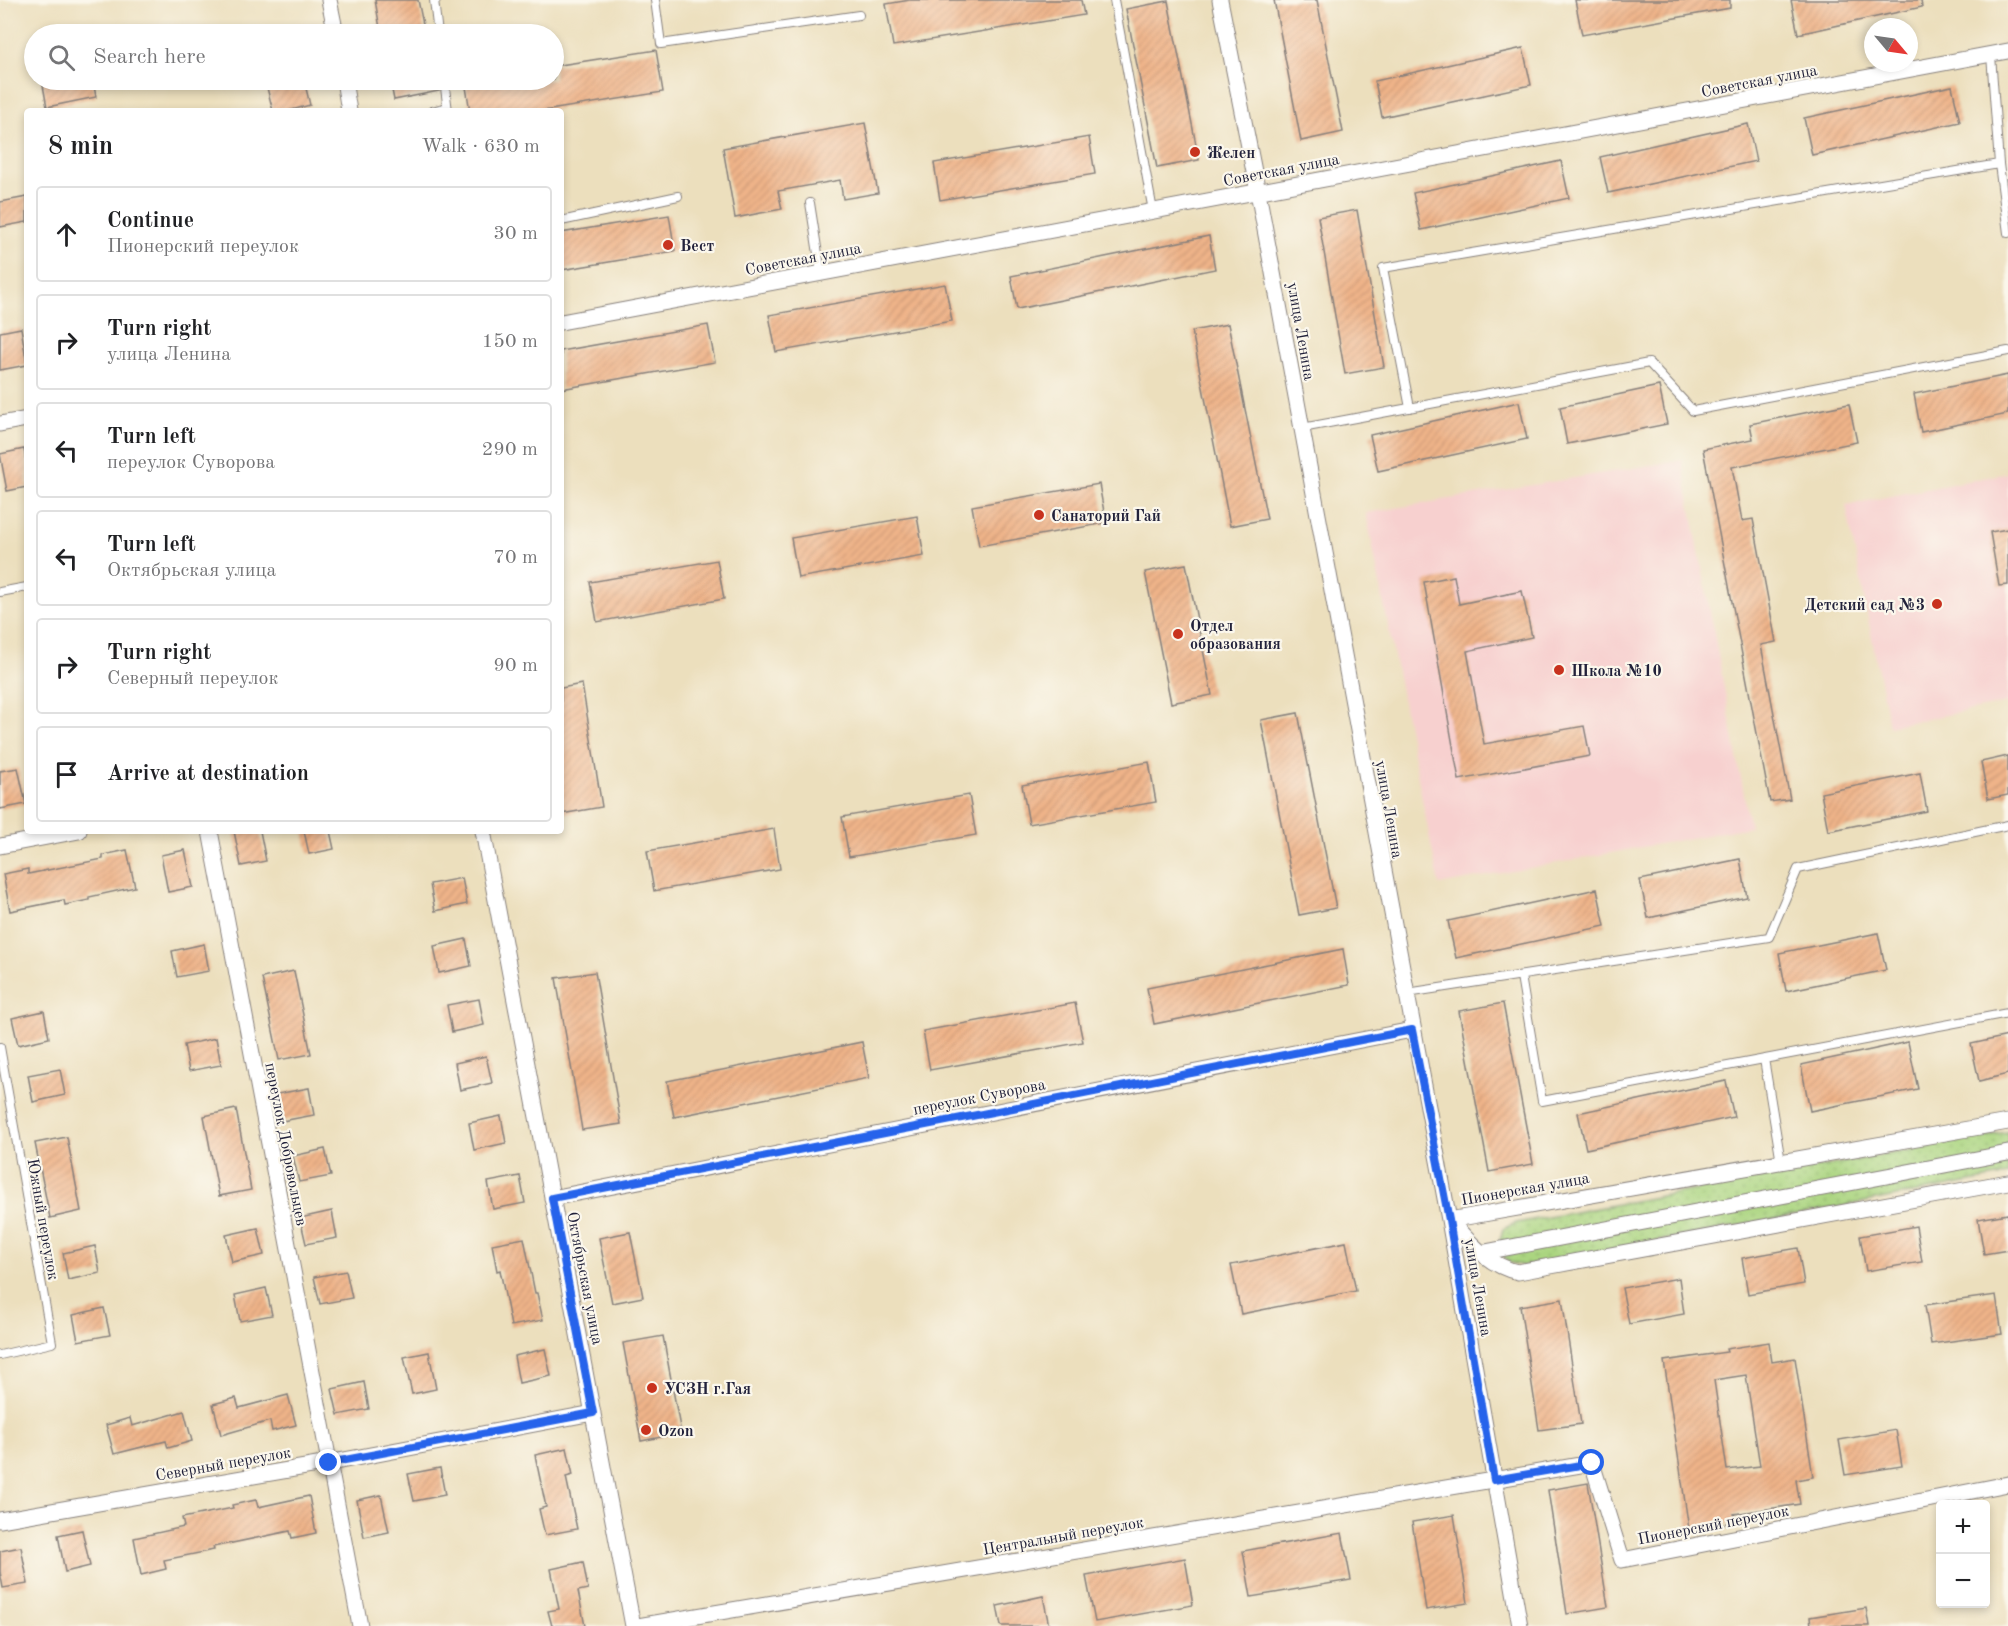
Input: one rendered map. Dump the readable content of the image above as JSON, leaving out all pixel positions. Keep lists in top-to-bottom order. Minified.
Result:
{"streets":{"street":["Советская улица","улица Ленина","переулок Суворова","переулок Добровольцев","Пионерская улица","Октябрьская улица","Северный переулок","Пионерский переулок","Центральный переулок"],"lane":["Южный переулок"]},"crossings":[["Советская улица","улица Ленина"],["улица Ленина","переулок Суворова"],["улица Ленина","Пионерская улица"],["улица Ленина","Пионерский переулок"],["улица Ленина","Центральный переулок"],["переулок Суворова","Октябрьская улица"],["переулок Добровольцев","Северный переулок"],["Октябрьская улица","Северный переулок"],["Пионерский переулок","Центральный переулок"]],"places":["Желен","Вест","Санаторий Гай","Детский сад №3","Отдел образования","Школа №10","УСЗН г.Гая","Ozon"],"north":"bottom right","page":{"search":"Search here","heading":["8 min","Walk · 630 m"],"list":[["Continue","Пионерский переулок","30 m"],["Turn right","улица Ленина","150 m"],["Turn left","переулок Суворова","290 m"],["Turn left","Октябрьская улица","70 m"],["Turn right","Северный переулок","90 m"],"Arrive at destination"],"map_buttons":["+","−"]}}
